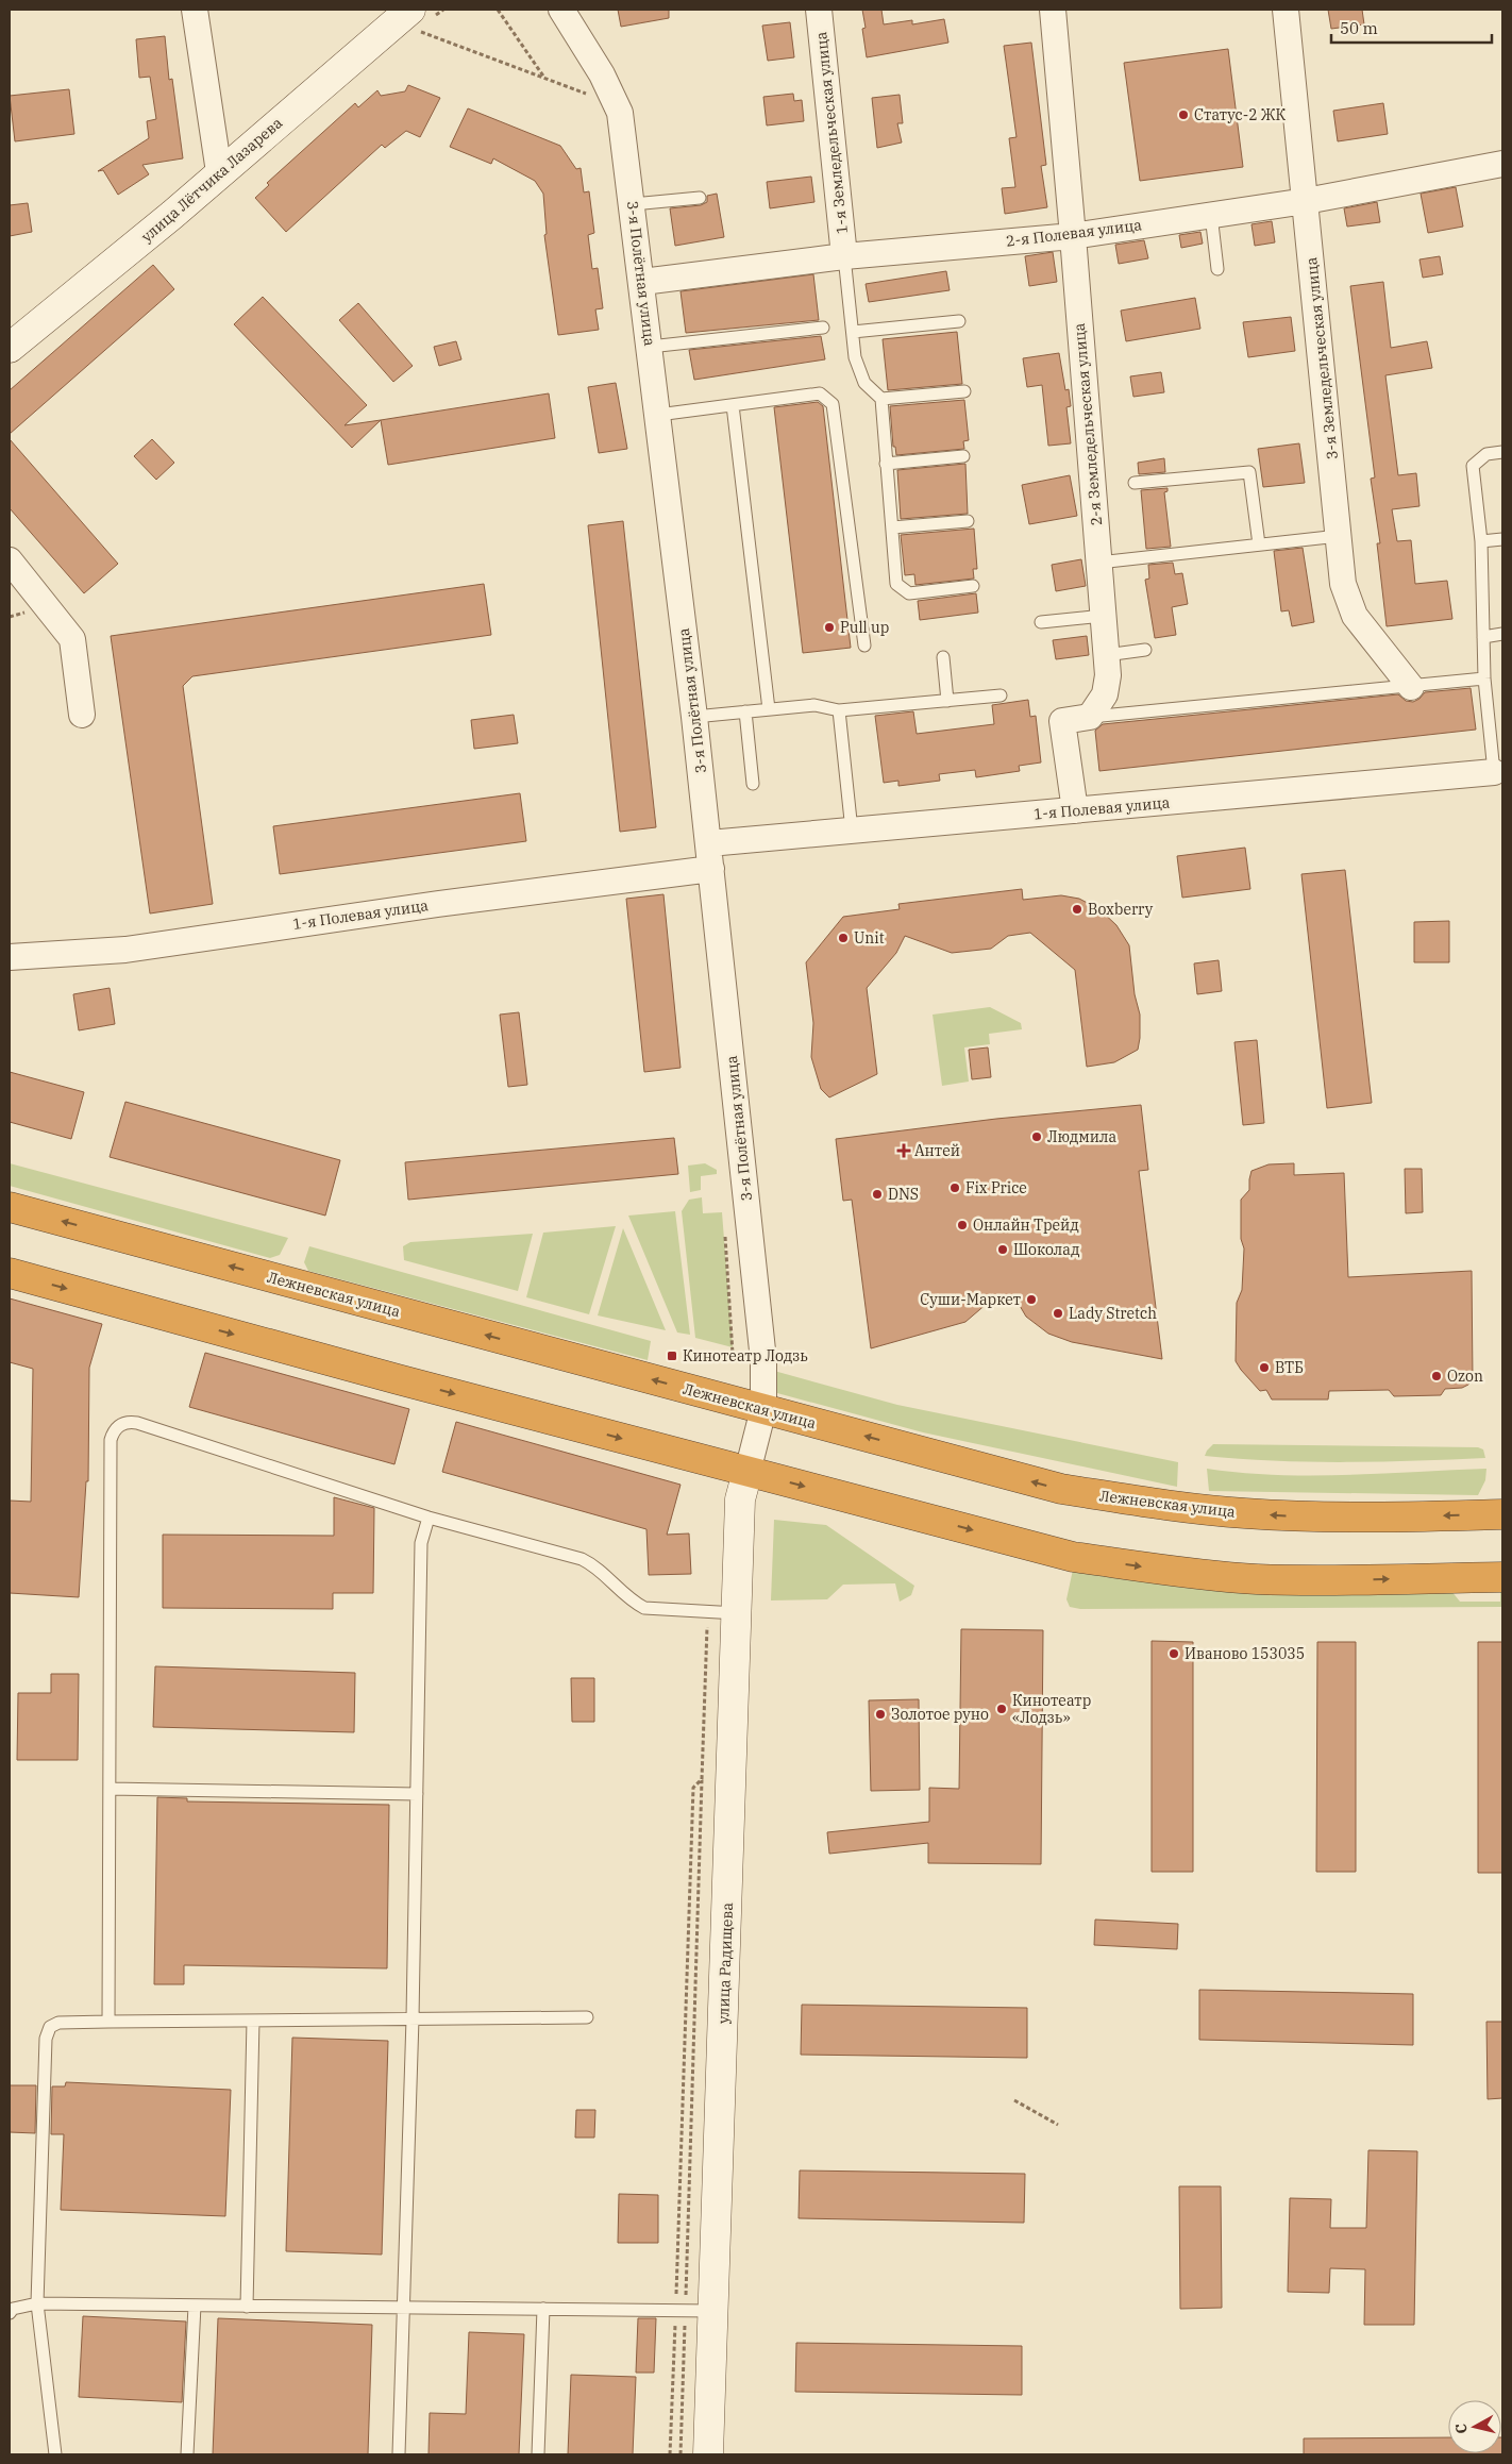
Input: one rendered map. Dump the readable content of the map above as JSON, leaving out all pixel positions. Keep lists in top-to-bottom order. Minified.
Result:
{"streets":{"highway":["Лежневская улица"],"street":["1-я Земледельческая улица","улица Лётчика Лазарева","2-я Полевая улица","3-я Полётная улица","3-я Земледельческая улица","2-я Земледельческая улица","1-я Полевая улица","улица Радищева"]},"crossings":[["1-я Земледельческая улица","2-я Полевая улица"],["2-я Полевая улица","3-я Полётная улица"],["2-я Полевая улица","3-я Земледельческая улица"],["2-я Полевая улица","2-я Земледельческая улица"],["3-я Полётная улица","1-я Полевая улица"],["3-я Полётная улица","Лежневская улица"],["3-я Полётная улица","улица Радищева"]],"places":{"other":["Статус-2 ЖК","Pull up","Boxberry","Unit","Людмила","Fix Price","DNS","Онлайн Трейд","Шоколад","Суши-Маркет","Lady Stretch","ВТБ","Ozon","Иваново 153035","Кинотеатр «Лодзь»","Золотое руно"],"health":["Антей"],"transit":["Кинотеатр Лодзь"]},"scale_bar":"50 m","north":"left"}
